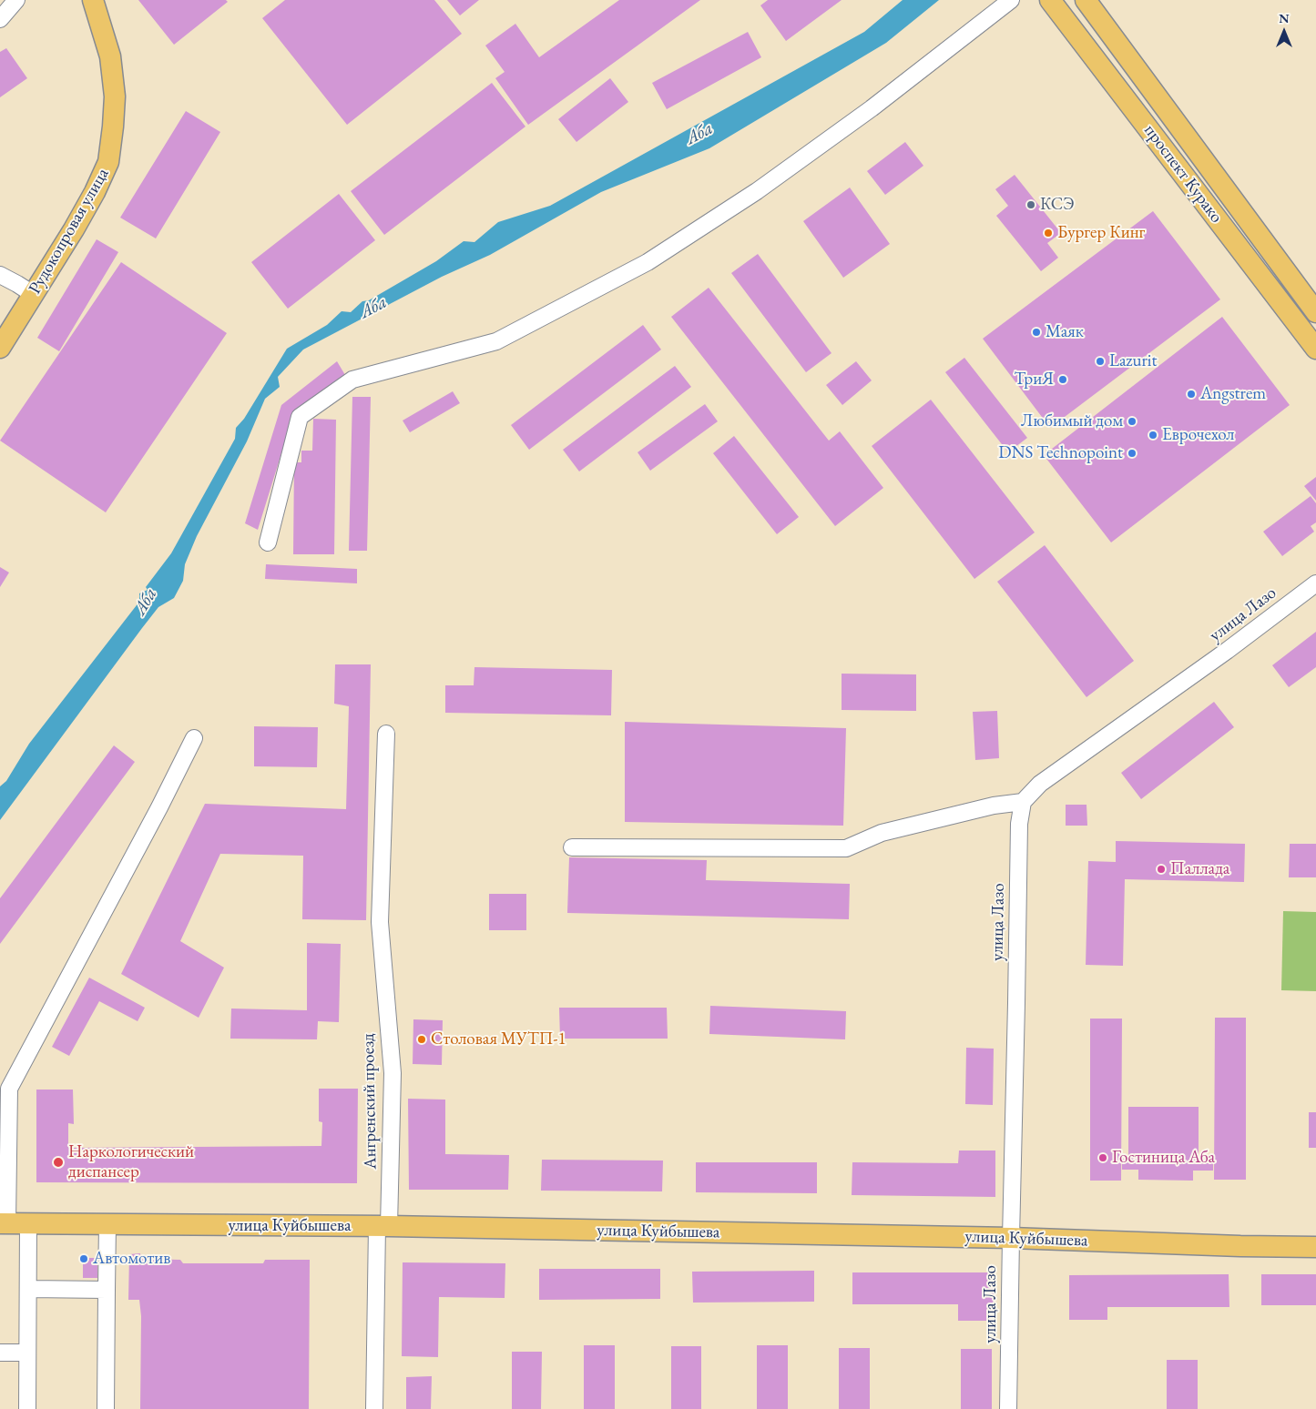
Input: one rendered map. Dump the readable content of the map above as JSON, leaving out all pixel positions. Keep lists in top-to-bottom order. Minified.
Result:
{"streets":{"main road":["проспект Курако","Рудокопровая улица","улица Куйбышева"],"street":["улица Лазо","Ангренский проезд"]},"crossings":[["улица Лазо","улица Куйбышева"],["Ангренский проезд","улица Куйбышева"]],"water":["Аба"],"places":["КСЭ","Бургер Кинг","Маяк","Lazurit","ТриЯ","Angstrem","Любимый дом","Еврочехол","DNS Technopoint","Паллада","Столовая МУТП-1","Гостиница Аба","Наркологический диспансер","Автомотив"],"north":"top"}
